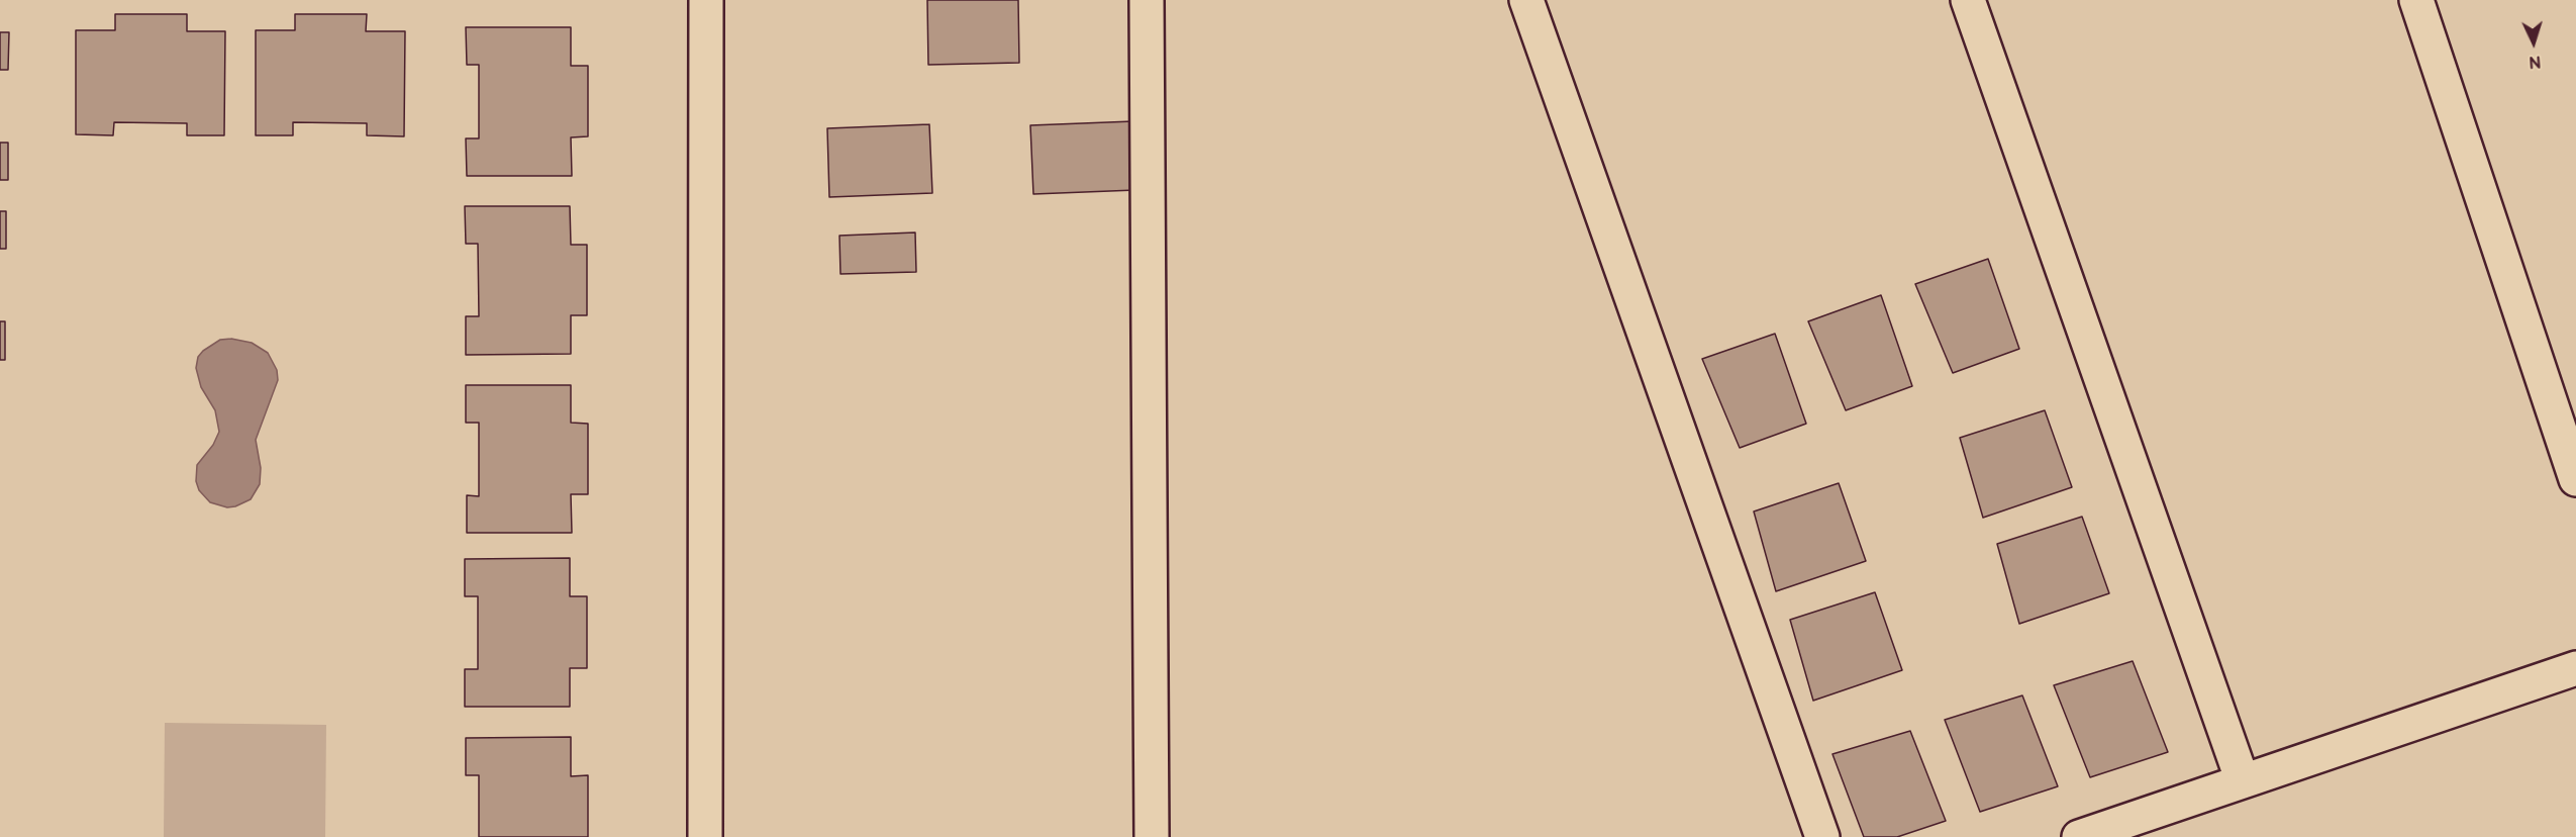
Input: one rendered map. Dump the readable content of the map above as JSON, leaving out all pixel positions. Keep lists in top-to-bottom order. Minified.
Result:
{"north":"bottom"}
